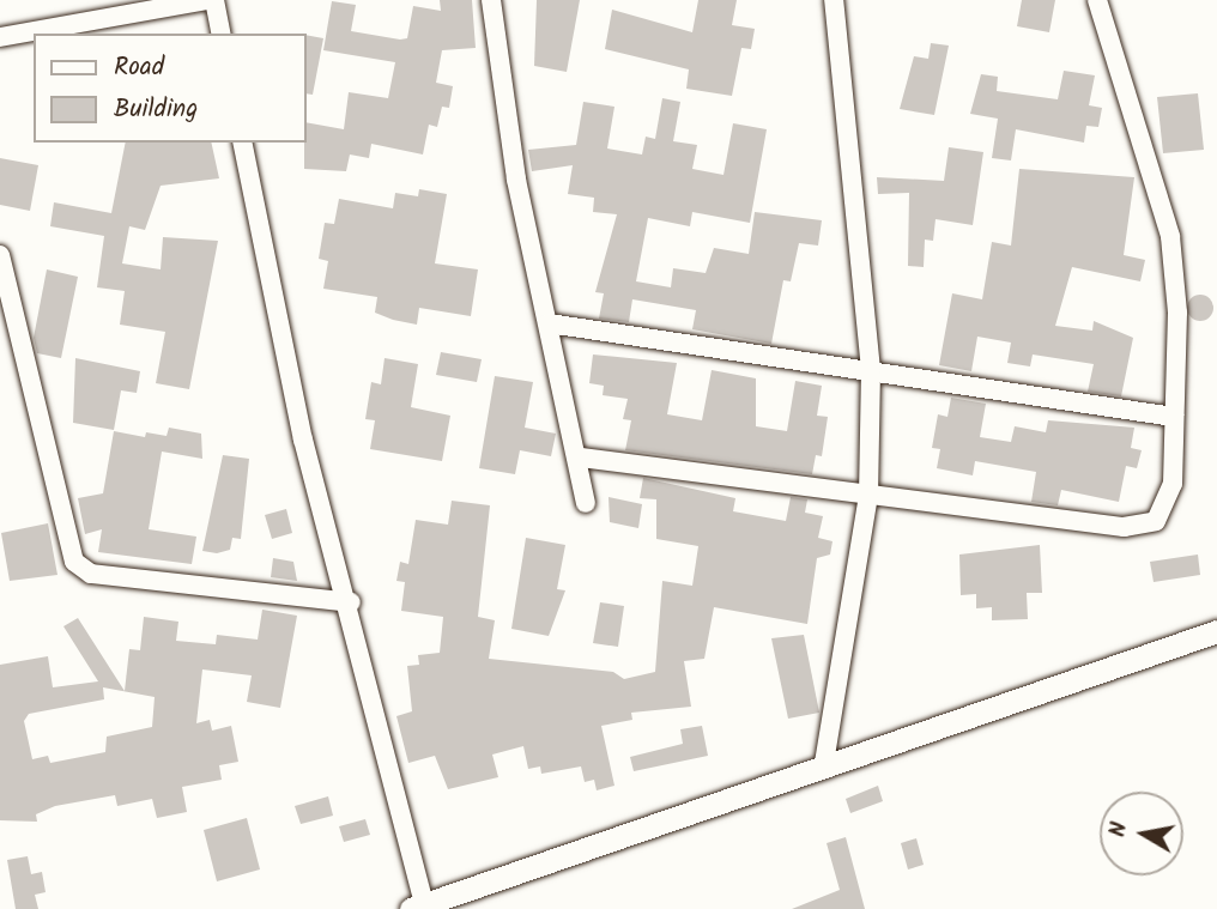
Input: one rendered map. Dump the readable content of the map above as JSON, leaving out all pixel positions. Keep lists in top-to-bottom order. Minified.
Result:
{"legend":["Road","Building"],"north":"left"}
